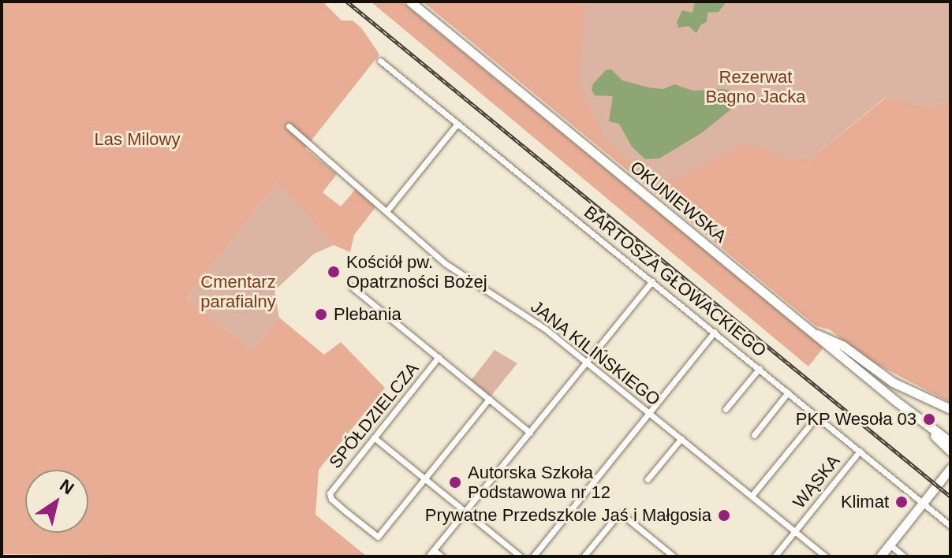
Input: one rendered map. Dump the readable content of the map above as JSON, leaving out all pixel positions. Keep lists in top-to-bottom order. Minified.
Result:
{"streets":{"main road":["OKUNIEWSKA"],"street":["BARTOSZA GŁOWACKIEGO","JANA KILIŃSKIEGO","SPÓŁDZIELCZA","WĄSKA"]},"crossings":[["BARTOSZA GŁOWACKIEGO","WĄSKA"],["JANA KILIŃSKIEGO","WĄSKA"]],"parks":["Rezerwat Bagno Jacka","Las Milowy","Cmentarz parafialny"],"places":["Kościół pw. Opatrzności Bożej","Plebania","PKP Wesoła 03","Autorska Szkoła Podstawowa nr 12","Klimat","Prywatne Przedszkole Jaś i Małgosia"],"north":"top right"}
